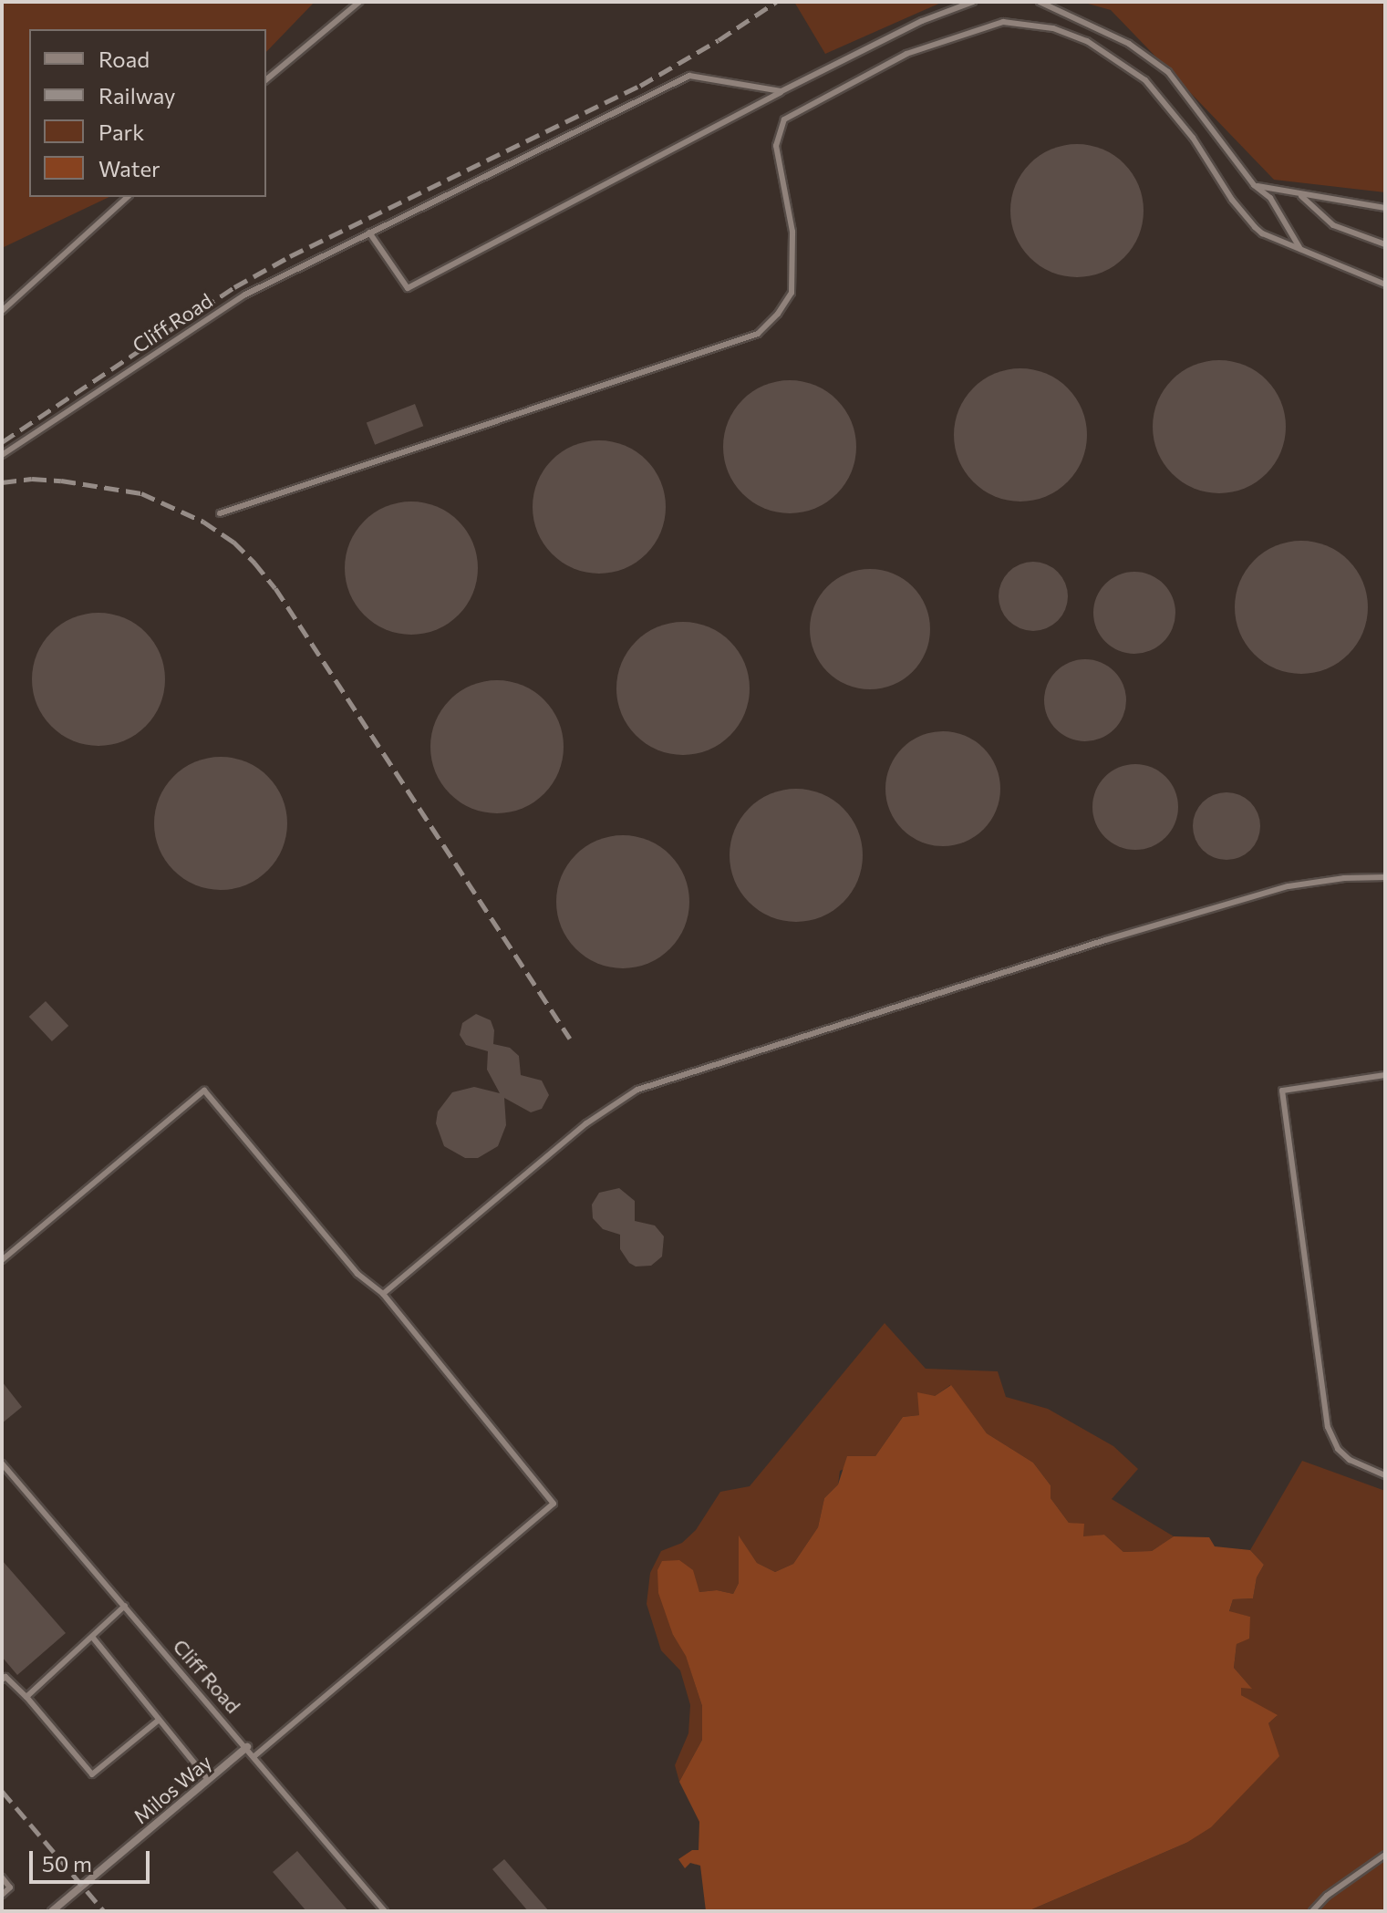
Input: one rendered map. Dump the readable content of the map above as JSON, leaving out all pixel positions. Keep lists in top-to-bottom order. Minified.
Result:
{"streets":{"street":["Milos Way"],"lane":["Cliff Road"]},"crossings":[["Cliff Road","Milos Way"]],"legend":["Road","Railway","Park","Water"],"scale_bar":"50 m"}
